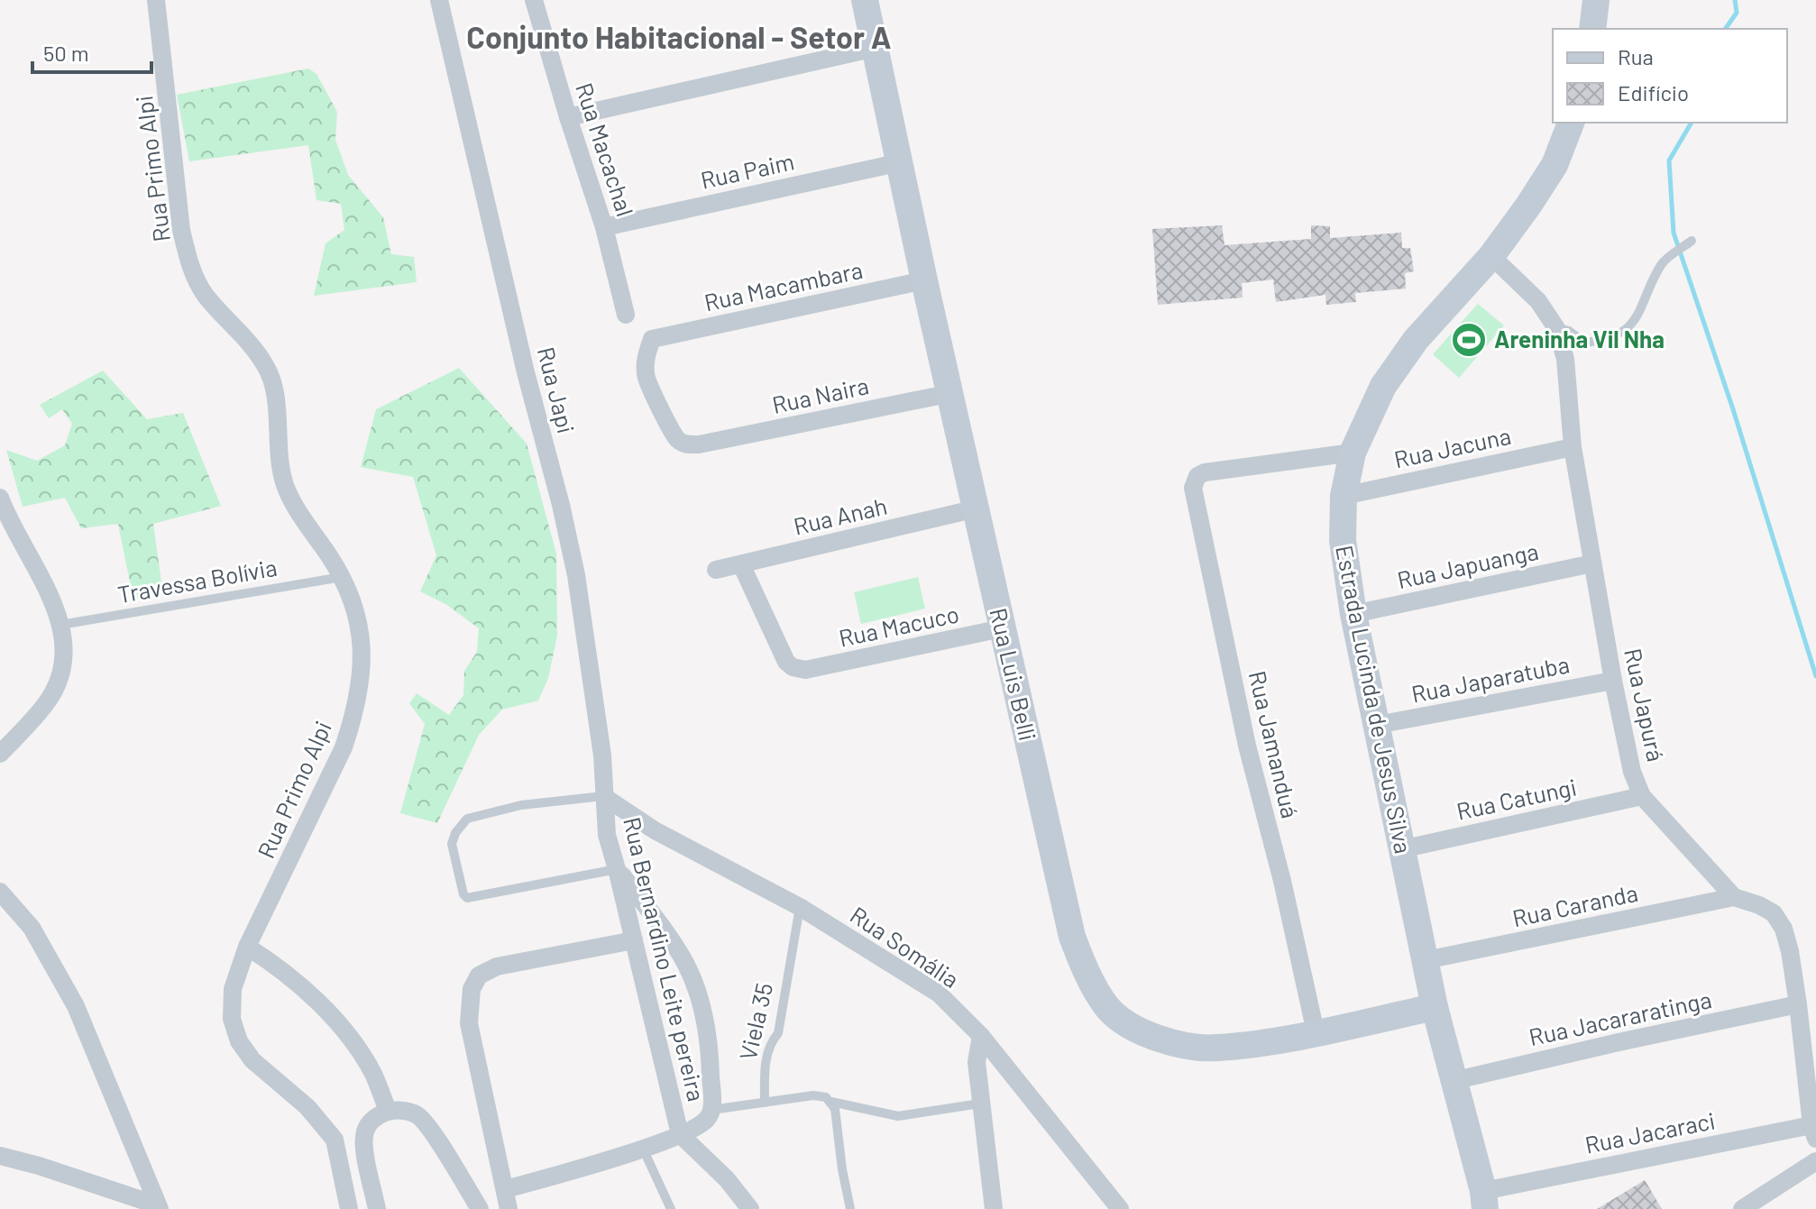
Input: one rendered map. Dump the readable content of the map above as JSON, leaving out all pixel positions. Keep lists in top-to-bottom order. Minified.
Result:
{"streets":{"street":["Rua Macachal","Rua Primo Alpi","Rua Paim","Rua Macambara","Rua Japi","Rua Naira","Rua Jacuna","Rua Anah","Rua Japuanga","Rua Macuco","Rua Luis Belli","Rua Japaratuba","Estrada Lucinda de Jesus Silva","Rua Japurá","Rua Jamanduá","Rua Catungi","Rua Caranda","Rua Somália","Rua Bernardino Leite pereira","Rua Jacararatinga","Rua Jacaraci"],"lane":["Travessa Bolívia","Viela 35"]},"crossings":[["Rua Macachal","Rua Paim"],["Rua Primo Alpi","Travessa Bolívia"],["Rua Paim","Rua Luis Belli"],["Rua Macambara","Rua Naira"],["Rua Macambara","Rua Luis Belli"],["Rua Japi","Rua Somália"],["Rua Japi","Rua Bernardino Leite pereira"],["Rua Naira","Rua Luis Belli"],["Rua Jacuna","Estrada Lucinda de Jesus Silva"],["Rua Jacuna","Rua Japurá"],["Rua Anah","Rua Macuco"],["Rua Anah","Rua Luis Belli"],["Rua Japuanga","Estrada Lucinda de Jesus Silva"],["Rua Japuanga","Rua Japurá"],["Rua Macuco","Rua Luis Belli"],["Rua Luis Belli","Estrada Lucinda de Jesus Silva"],["Rua Luis Belli","Rua Jamanduá"],["Rua Japaratuba","Estrada Lucinda de Jesus Silva"],["Rua Japaratuba","Rua Japurá"],["Estrada Lucinda de Jesus Silva","Rua Japurá"],["Estrada Lucinda de Jesus Silva","Rua Jamanduá"],["Estrada Lucinda de Jesus Silva","Rua Catungi"],["Estrada Lucinda de Jesus Silva","Rua Caranda"],["Estrada Lucinda de Jesus Silva","Rua Jacararatinga"],["Estrada Lucinda de Jesus Silva","Rua Jacaraci"],["Rua Japurá","Rua Catungi"],["Rua Japurá","Rua Caranda"],["Rua Japurá","Rua Jacararatinga"],["Rua Japurá","Rua Jacaraci"],["Rua Somália","Rua Bernardino Leite pereira"],["Rua Somália","Viela 35"]],"districts":["Conjunto Habitacional - Setor A"],"places":{"sports":["Areninha Vil Nha"]},"legend":["Rua","Edifício"],"scale_bar":"50 m"}
